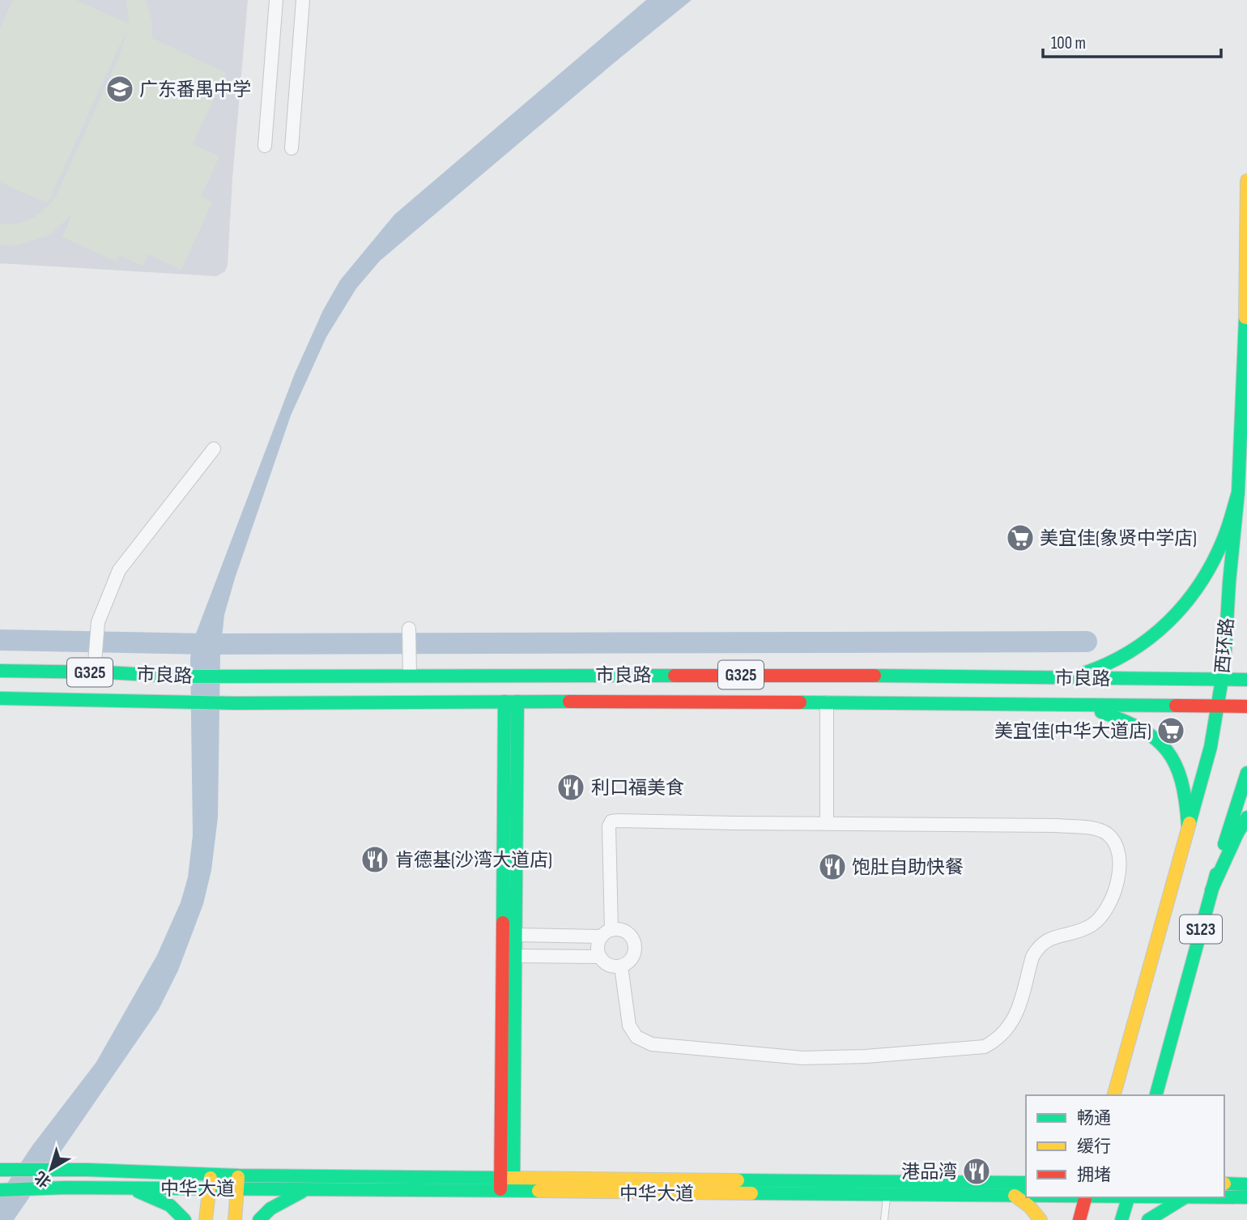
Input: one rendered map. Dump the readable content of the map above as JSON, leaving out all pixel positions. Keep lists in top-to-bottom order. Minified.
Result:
{"streets":{"main road":["西环路","G325","市良路","S123","中华大道"]},"crossings":[["西环路","市良路"]],"places":{"school or university":["广东番禺中学"],"supermarket":["美宜佳(象贤中学店)","美宜佳(中华大道店)"],"restaurant":["利口福美食","肯德基(沙湾大道店)","饱肚自助快餐","港品湾"]},"legend":["畅通","缓行","拥堵"],"scale_bar":"100 m","north":"bottom left"}
